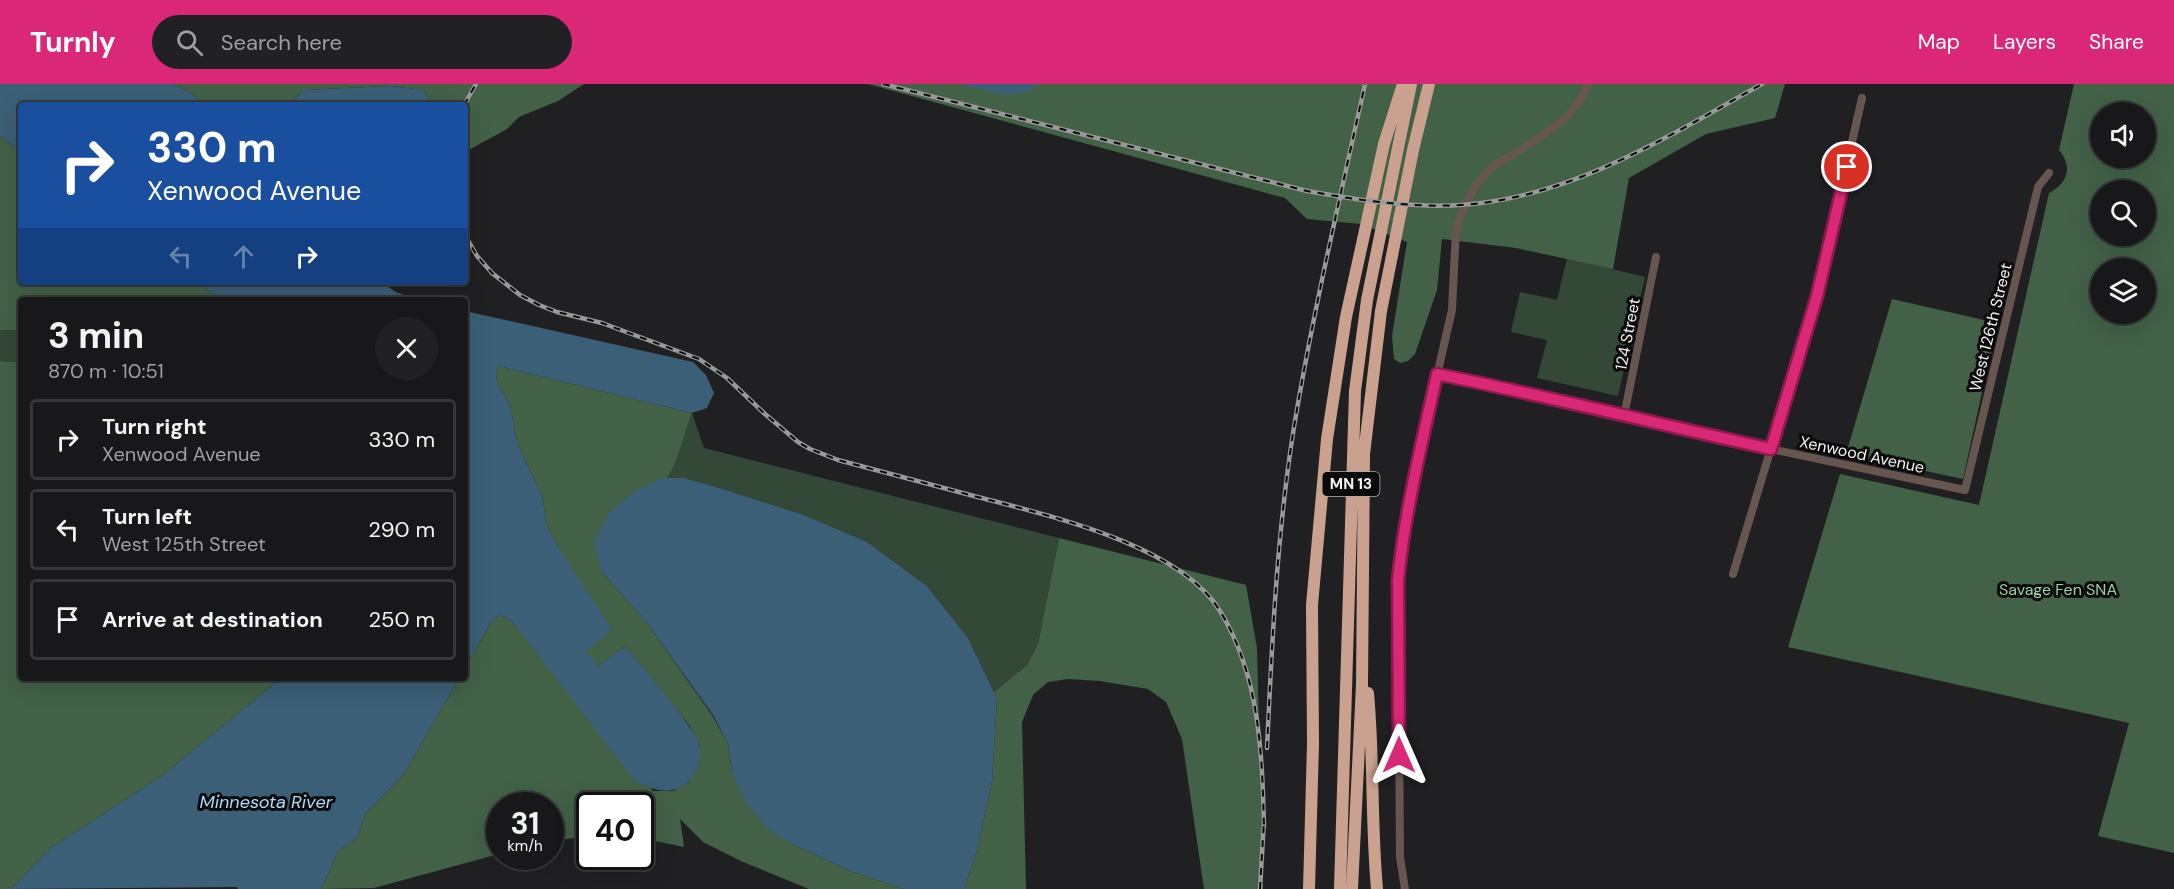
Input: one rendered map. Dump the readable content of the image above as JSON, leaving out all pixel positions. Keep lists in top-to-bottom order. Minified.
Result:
{"streets":{"highway":["MN 13"],"street":["West 126th Street","124 Street","Xenwood Avenue"]},"crossings":[["West 126th Street","Xenwood Avenue"],["124 Street","Xenwood Avenue"]],"water":["Minnesota River"],"parks":["Savage Fen SNA"],"page":{"header":"Turnly","search":"Search here","nav":["Map","Layers","Share"],"turn":["330 m","Xenwood Avenue"],"heading":["3 min","870 m · 10:51"],"list":[{"name":"Turn right","note":"Xenwood Avenue","value":"330 m"},{"name":"Turn left","note":"West 125th Street","value":"290 m"},{"name":"Arrive at destination","value":"250 m"}],"speed":"31 km/h","limit":"40"}}
